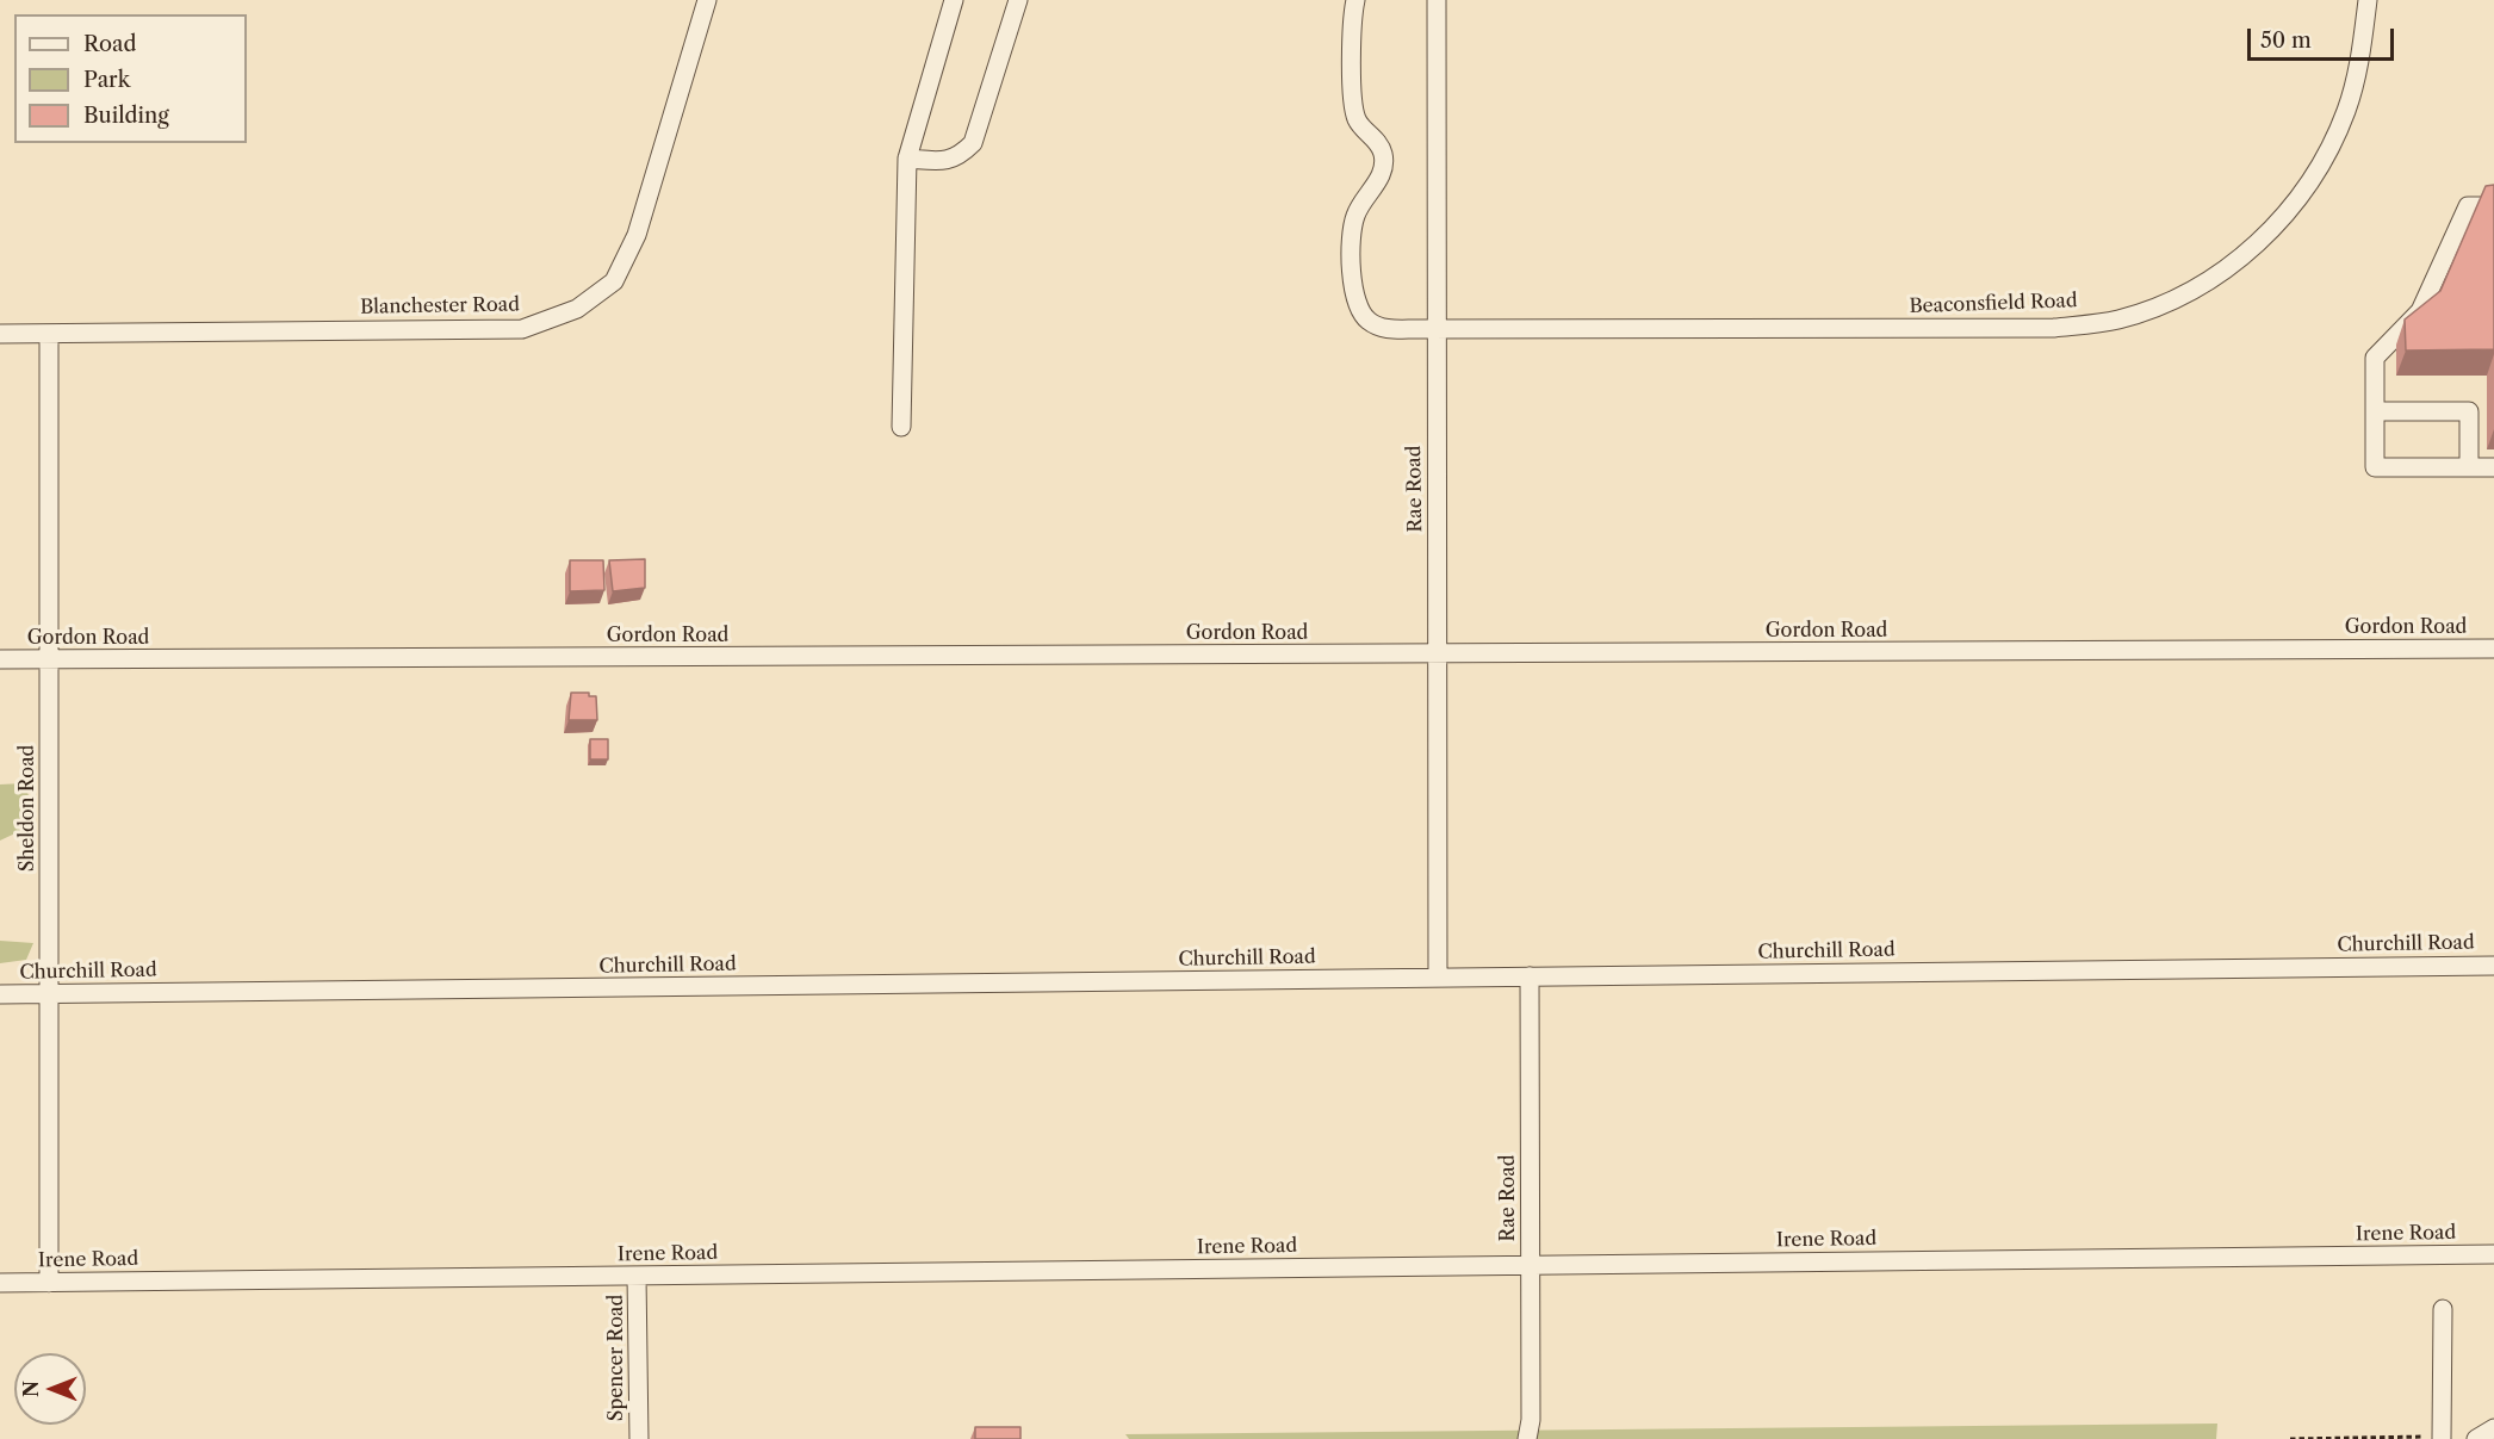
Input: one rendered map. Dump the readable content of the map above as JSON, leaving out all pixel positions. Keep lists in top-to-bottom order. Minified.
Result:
{"streets":{"street":["Beaconsfield Road","Blanchester Road","Rae Road","Gordon Road","Sheldon Road","Churchill Road","Irene Road","Spencer Road"]},"crossings":[["Beaconsfield Road","Rae Road"],["Blanchester Road","Sheldon Road"],["Rae Road","Gordon Road"],["Rae Road","Churchill Road"],["Rae Road","Irene Road"],["Gordon Road","Sheldon Road"],["Sheldon Road","Churchill Road"],["Sheldon Road","Irene Road"],["Irene Road","Spencer Road"]],"legend":["Road","Park","Building"],"scale_bar":"50 m","north":"left"}
